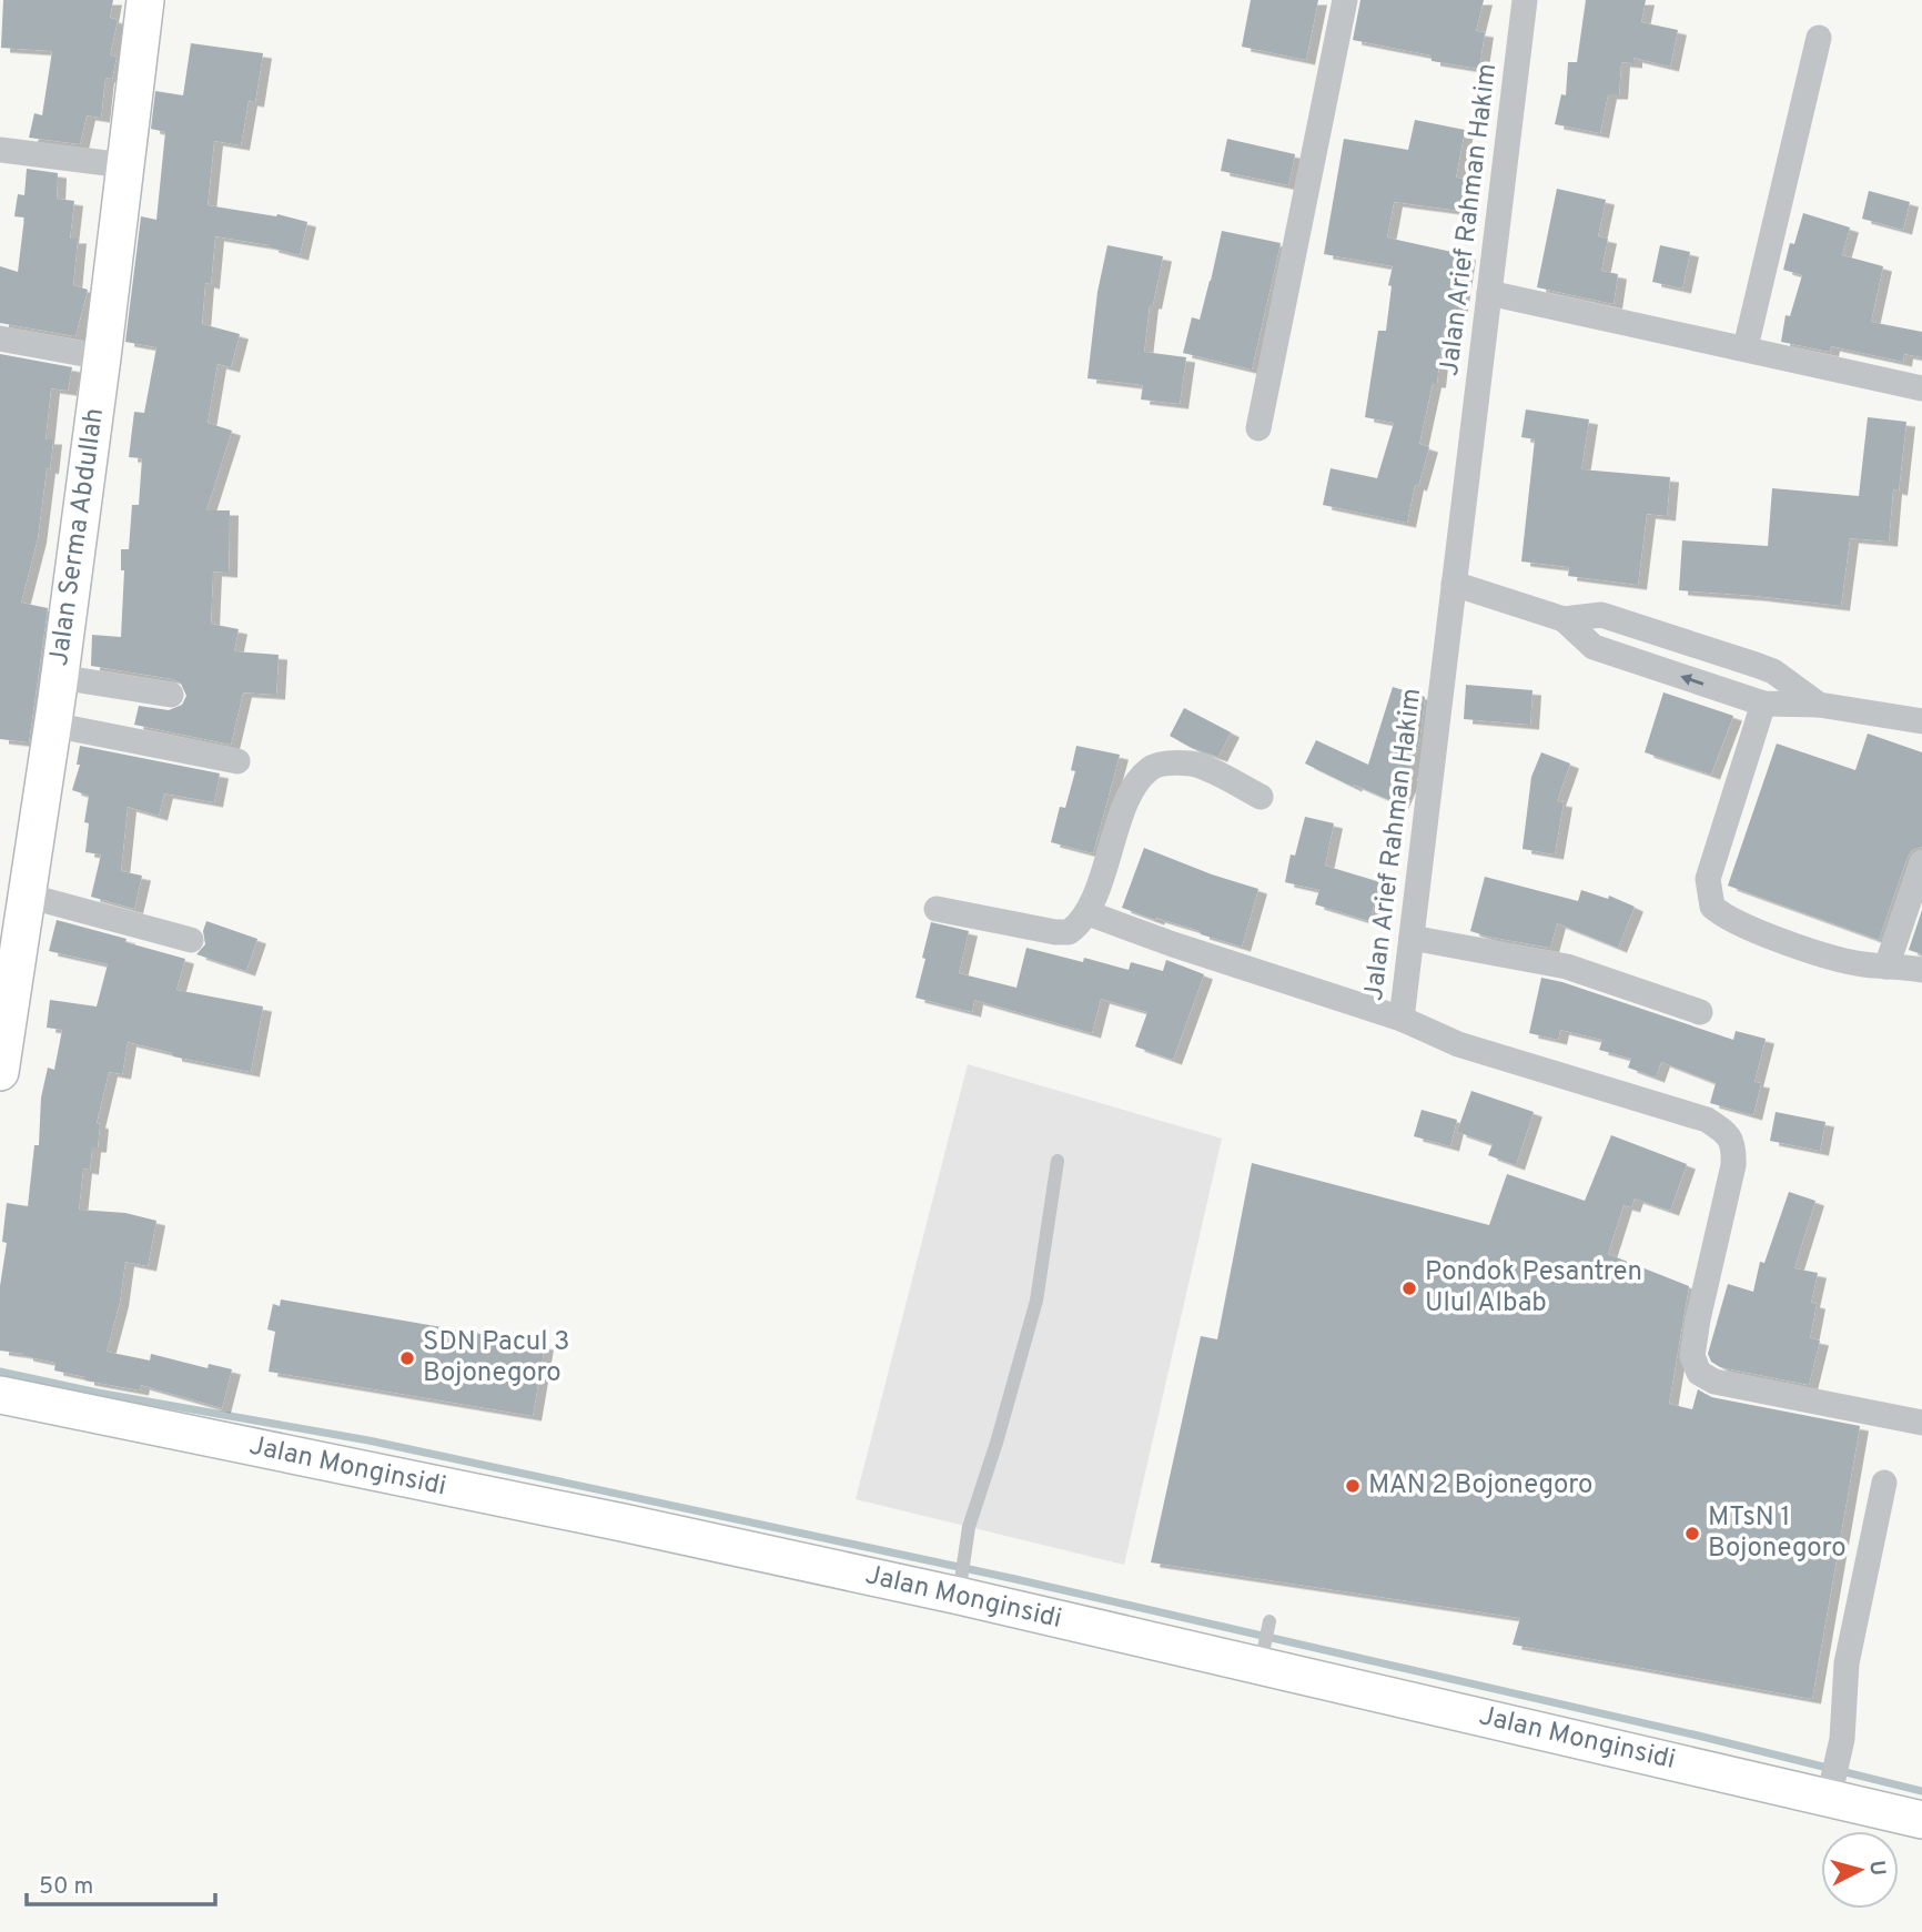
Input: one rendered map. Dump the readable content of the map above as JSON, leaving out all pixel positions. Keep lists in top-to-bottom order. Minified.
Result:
{"streets":{"main road":["Jalan Serma Abdullah","Jalan Monginsidi"],"street":["Jalan Arief Rahman Hakim"]},"places":["Pondok Pesantren Ulul Albab","SDN Pacul 3 Bojonegoro","MAN 2 Bojonegoro","MTsN 1 Bojonegoro"],"scale_bar":"50 m","north":"right"}
